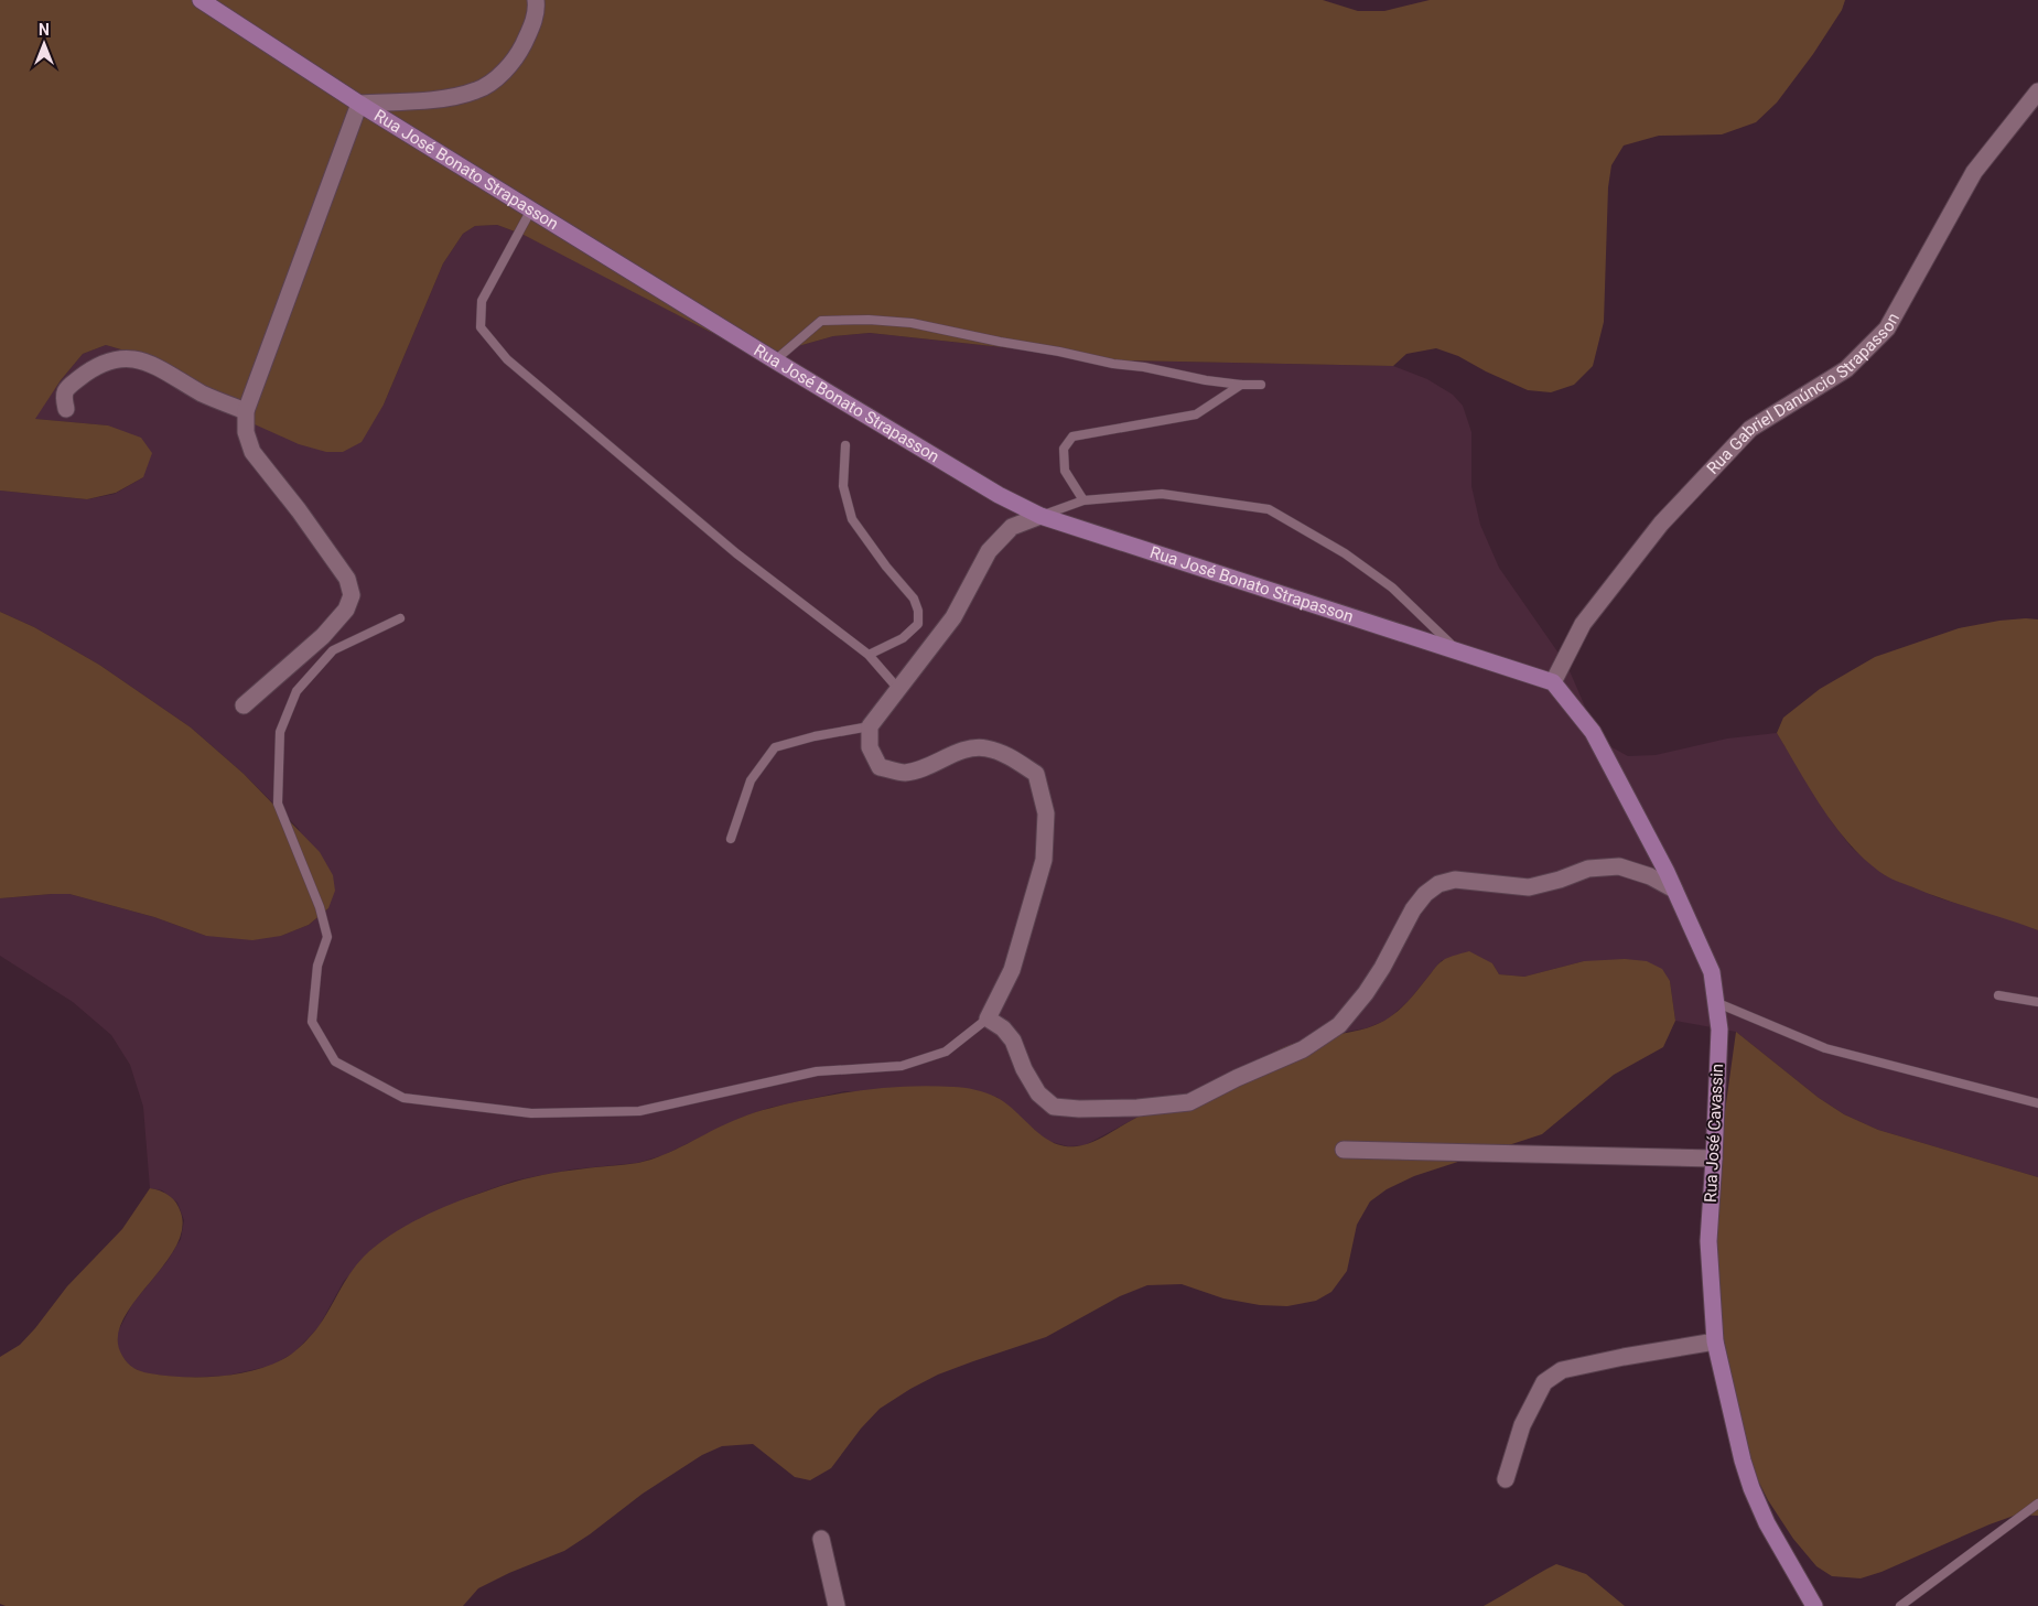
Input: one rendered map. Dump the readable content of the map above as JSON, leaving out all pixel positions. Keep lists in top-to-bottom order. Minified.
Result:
{"streets":{"street":["Rua José Bonato Strapasson","Rua Gabriel Danúncio Strapasson","Rua José Cavassin"]},"crossings":[["Rua José Bonato Strapasson","Rua Gabriel Danúncio Strapasson"],["Rua José Bonato Strapasson","Rua José Cavassin"],["Rua Gabriel Danúncio Strapasson","Rua José Cavassin"]],"north":"top"}
